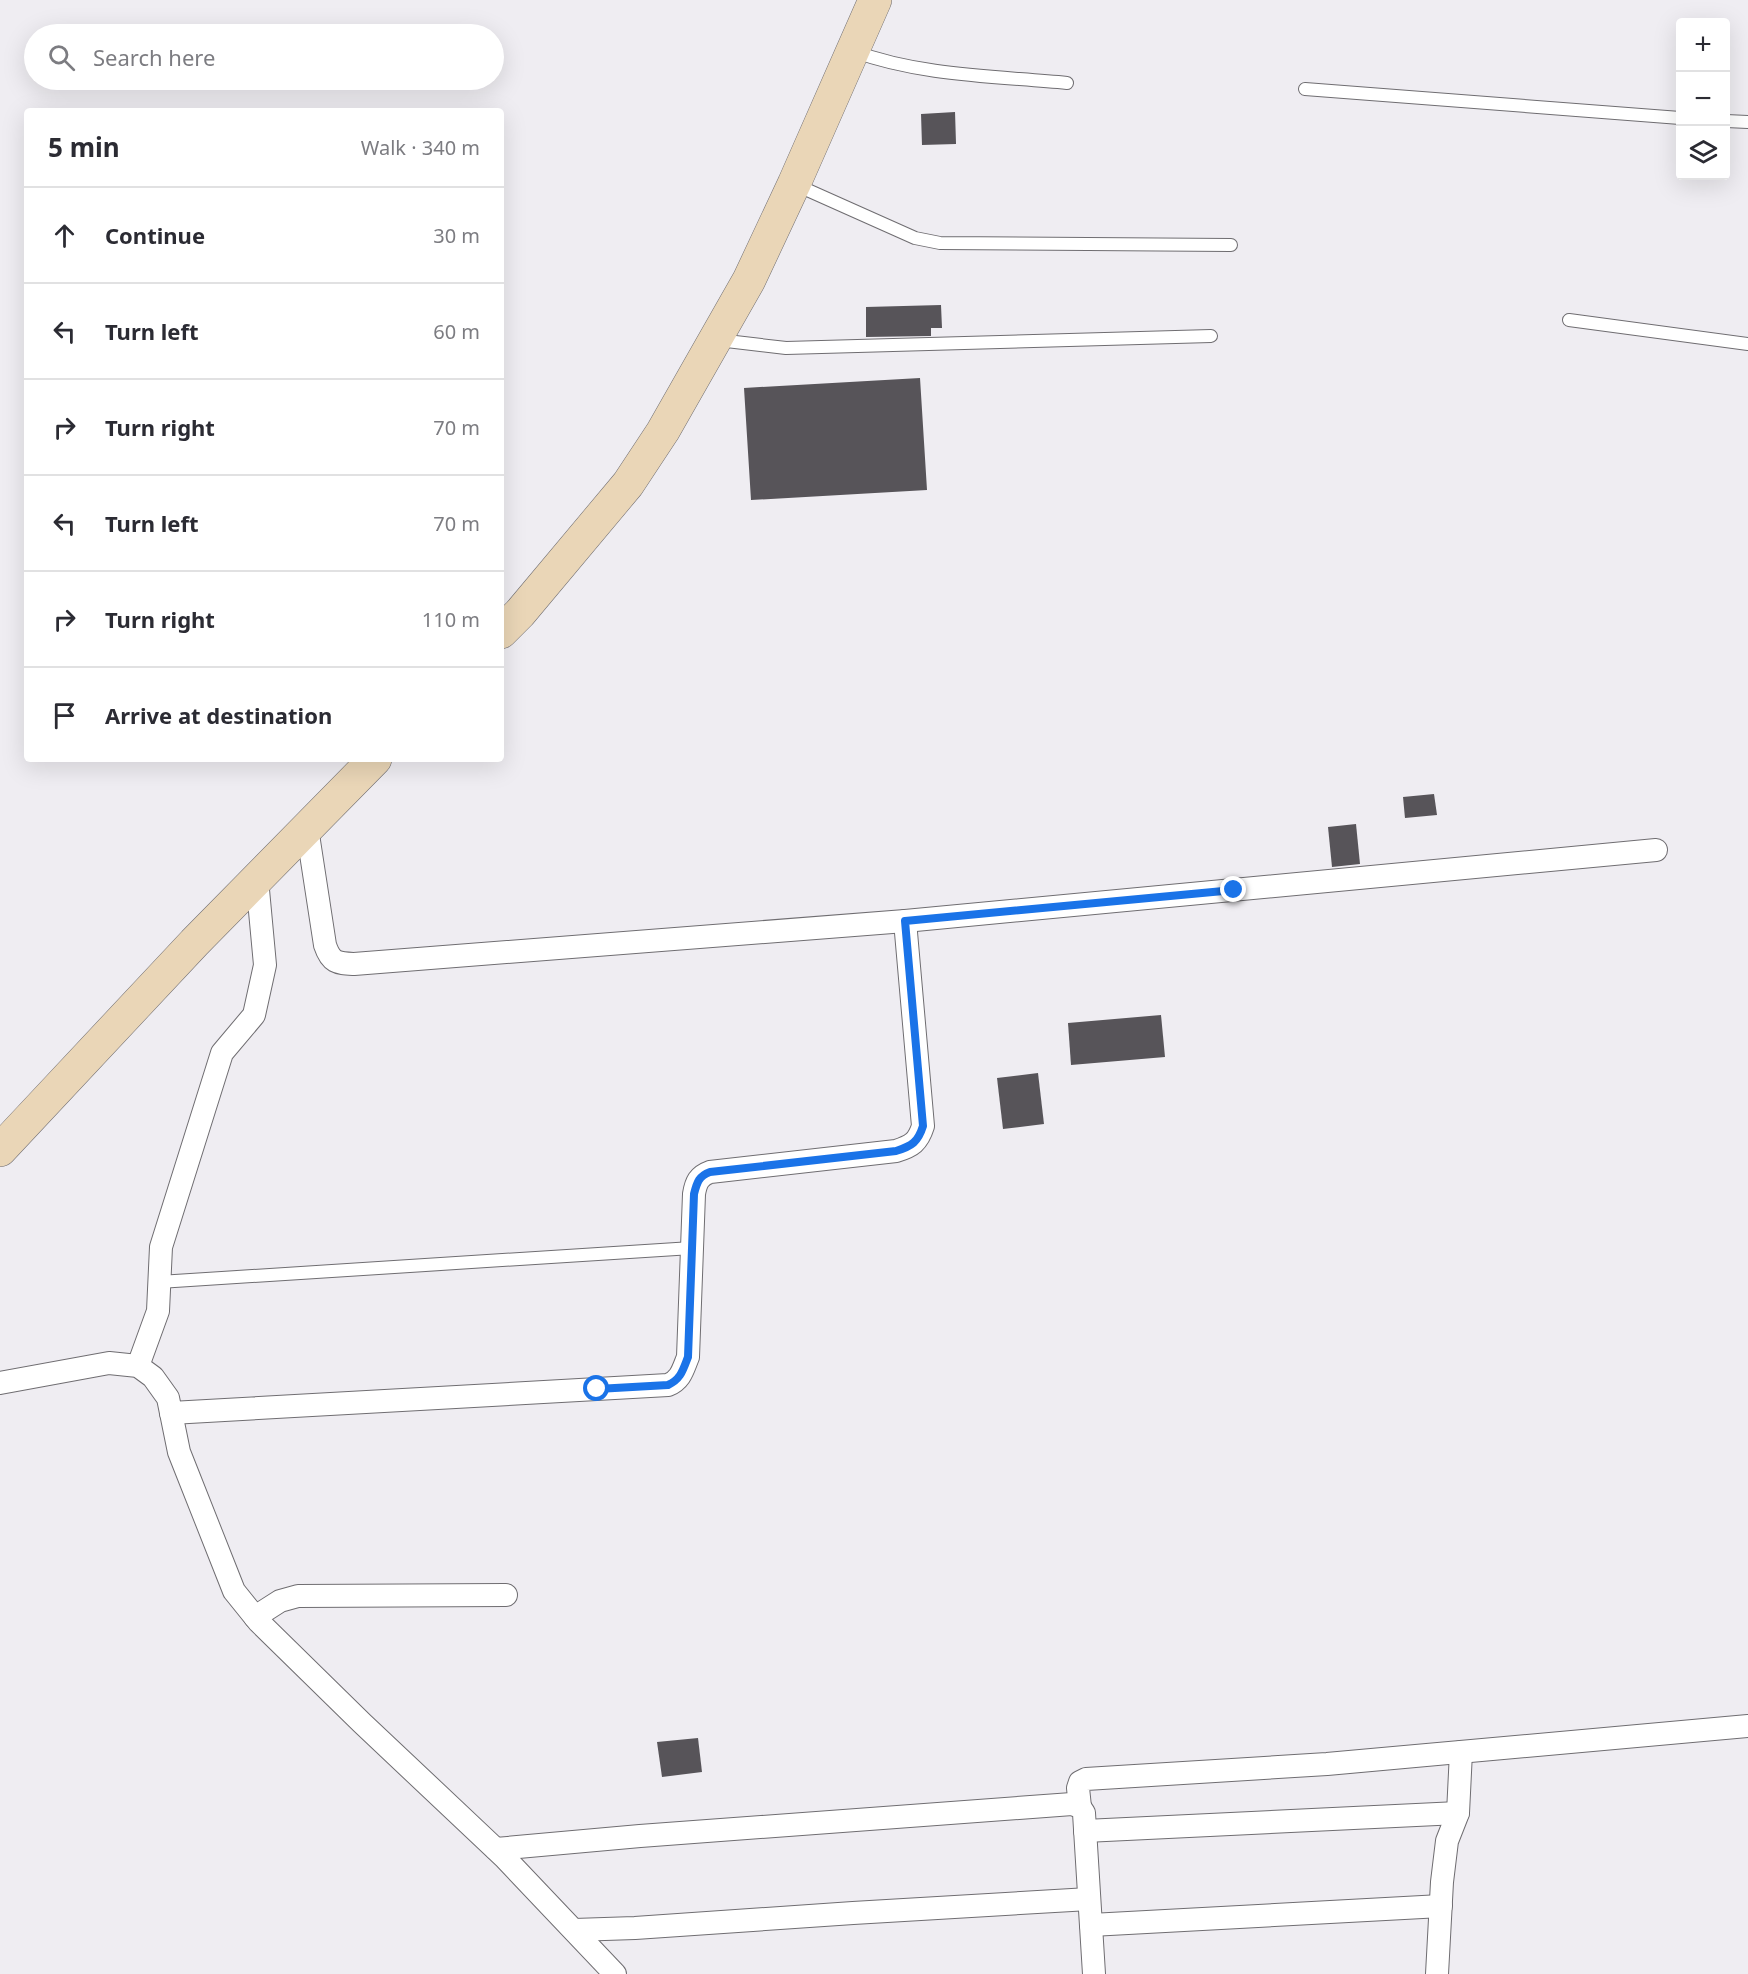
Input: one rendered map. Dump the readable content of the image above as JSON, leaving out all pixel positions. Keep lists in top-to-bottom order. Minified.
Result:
{"page":{"map_buttons":["+","−"],"search":"Search here","heading":["5 min","Walk · 340 m"],"list":[["Continue","30 m"],["Turn left","60 m"],["Turn right","70 m"],["Turn left","70 m"],["Turn right","110 m"],"Arrive at destination"]}}
